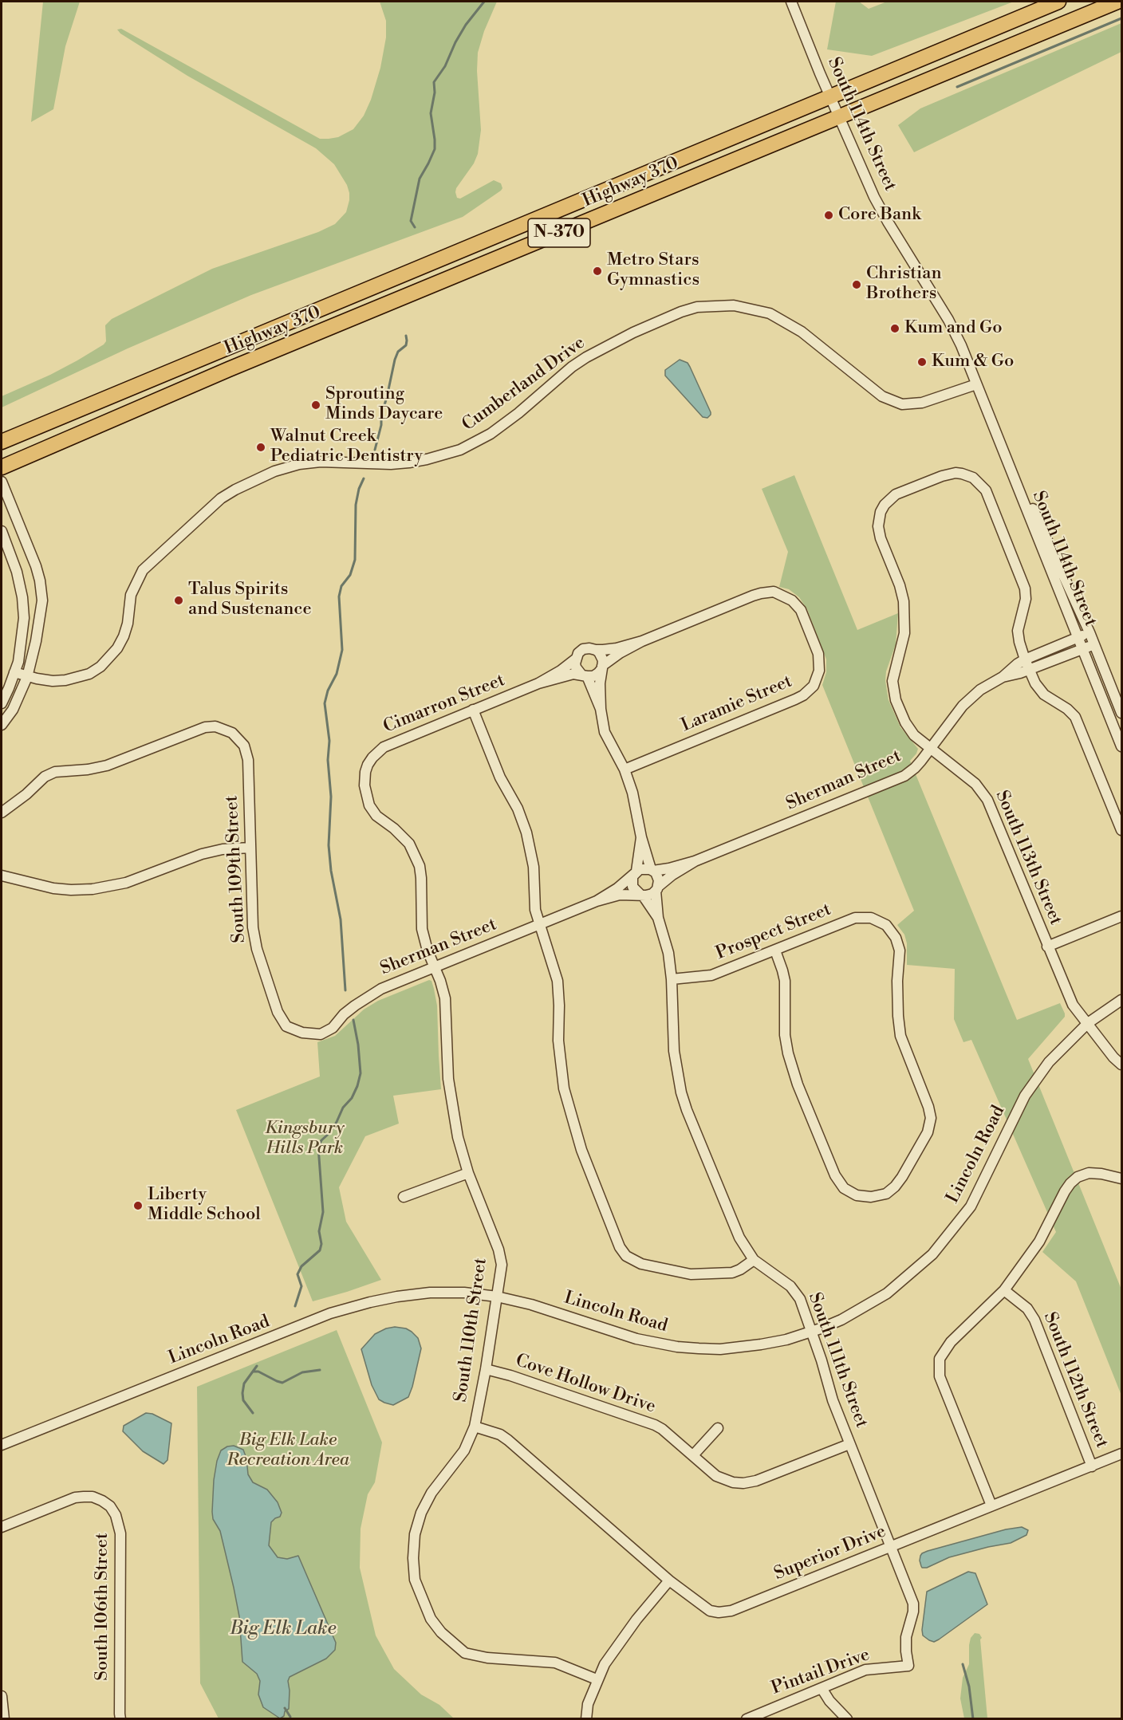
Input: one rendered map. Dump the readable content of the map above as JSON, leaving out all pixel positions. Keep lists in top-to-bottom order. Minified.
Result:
{"streets":{"highway":["Highway 370","N-370"],"street":["South 114th Street","Cumberland Drive","Cimarron Street","Laramie Street","Sherman Street","South 113th Street","South 109th Street","Prospect Street","Lincoln Road","South 110th Street","South 111th Street","South 112th Street","Cove Hollow Drive","Superior Drive","South 106th Street","Pintail Drive"]},"crossings":[["South 114th Street","Highway 370"],["South 114th Street","Cumberland Drive"],["South 114th Street","Sherman Street"],["Cimarron Street","South 110th Street"],["Sherman Street","South 113th Street"],["Sherman Street","South 109th Street"],["Sherman Street","South 110th Street"],["Sherman Street","South 111th Street"],["South 113th Street","Lincoln Road"],["Prospect Street","South 111th Street"],["Lincoln Road","South 110th Street"],["Lincoln Road","South 111th Street"],["South 110th Street","Cove Hollow Drive"],["South 110th Street","Superior Drive"],["South 111th Street","Cove Hollow Drive"],["South 111th Street","Superior Drive"],["South 111th Street","Pintail Drive"],["South 112th Street","Superior Drive"]],"water":["Big Elk Lake"],"parks":["Kingsbury Hills Park","Big Elk Lake Recreation Area"],"places":["Core Bank","Metro Stars Gymnastics","Christian Brothers","Kum and Go","Kum & Go","Sprouting Minds Daycare","Walnut Creek Pediatric Dentistry","Talus Spirits and Sustenance","Liberty Middle School"]}
